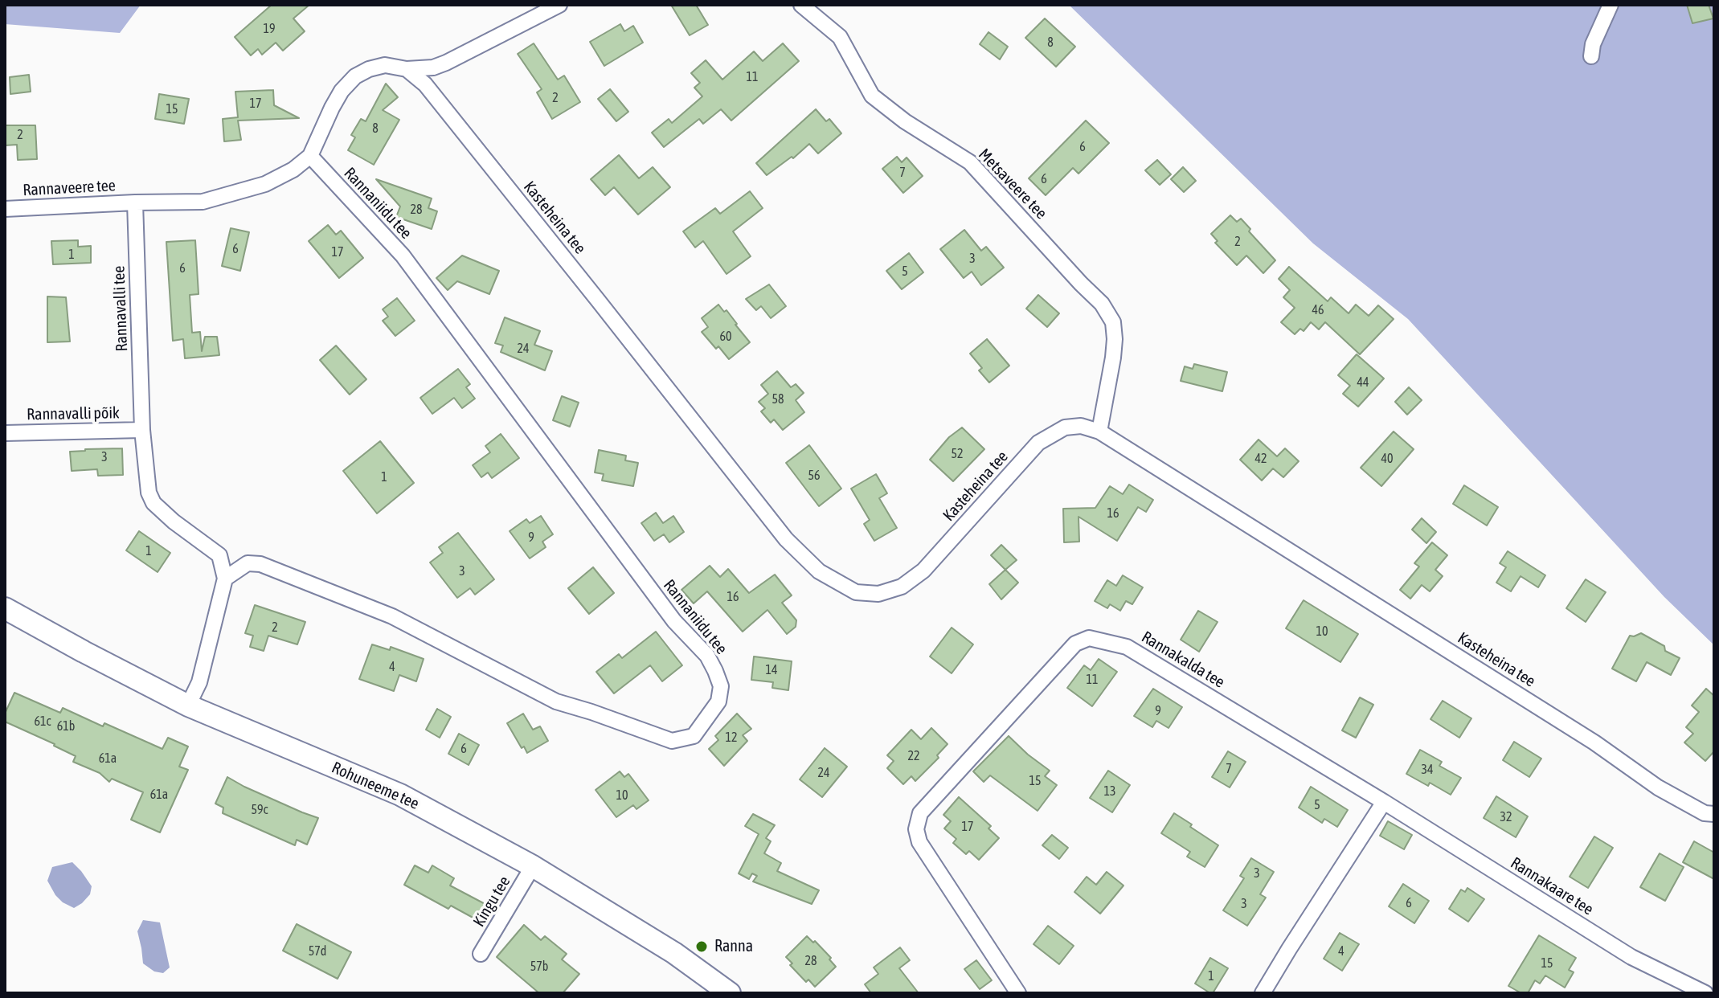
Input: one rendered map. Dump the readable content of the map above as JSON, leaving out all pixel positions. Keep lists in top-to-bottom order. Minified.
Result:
{"streets":{"street":["Metsaveere tee","Rannaveere tee","Rannaniidu tee","Kasteheina tee","Rannavalli tee","Rannavalli põik","Rannakalda tee","Rohuneeme tee","Rannakaare tee","Kingu tee"]},"crossings":[["Metsaveere tee","Kasteheina tee"],["Rannaveere tee","Rannavalli tee"],["Rannaniidu tee","Rannavalli tee"],["Rannavalli tee","Rannavalli põik"],["Rannakalda tee","Rannakaare tee"],["Rohuneeme tee","Kingu tee"]],"places":["Ranna"],"house_numbers":["19","8","11","2","17","15","8","2","6","7","6","28","2","6","17","1","3","6","5","46","60","24","44","58","52","3","42","40","56","1","16","9","1","3","16","2","10","4","14","11","9","61c","61b","12","6","22","61a","7","34","24","15","13","61a","10","5","59c","32","17","3","6","3","57d","4","28","15","57b","1"]}
